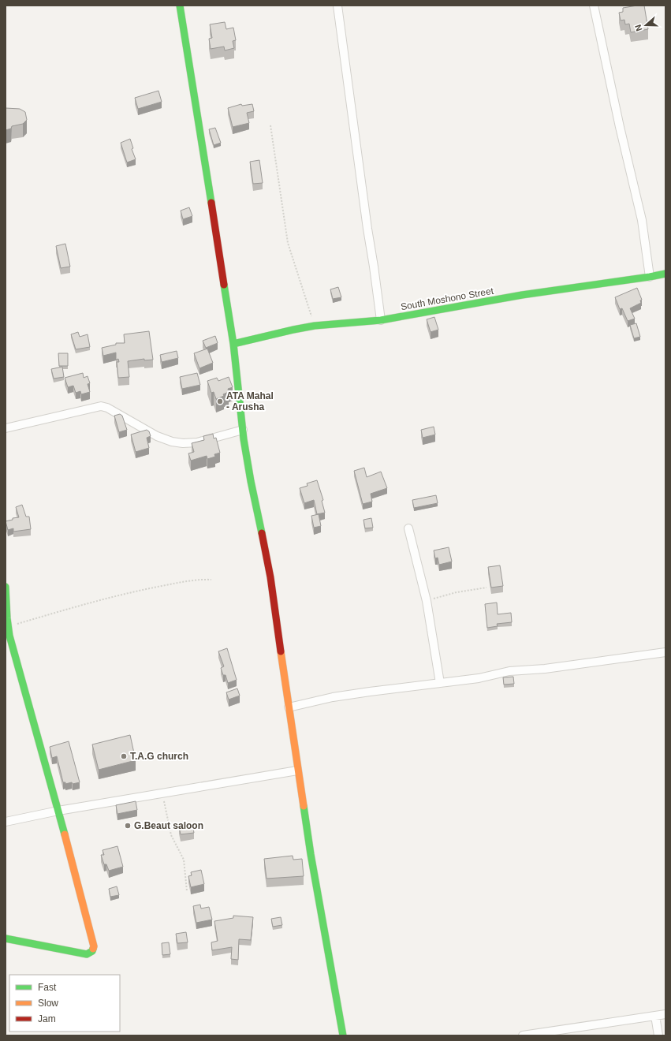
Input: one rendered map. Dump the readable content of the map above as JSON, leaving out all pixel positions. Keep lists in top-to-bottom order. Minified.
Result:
{"streets":{"street":["South Moshono Street"]},"places":["ATA Mahal - Arusha","T.A.G church","G.Beaut saloon"],"legend":["Fast","Slow","Jam"],"north":"left"}
